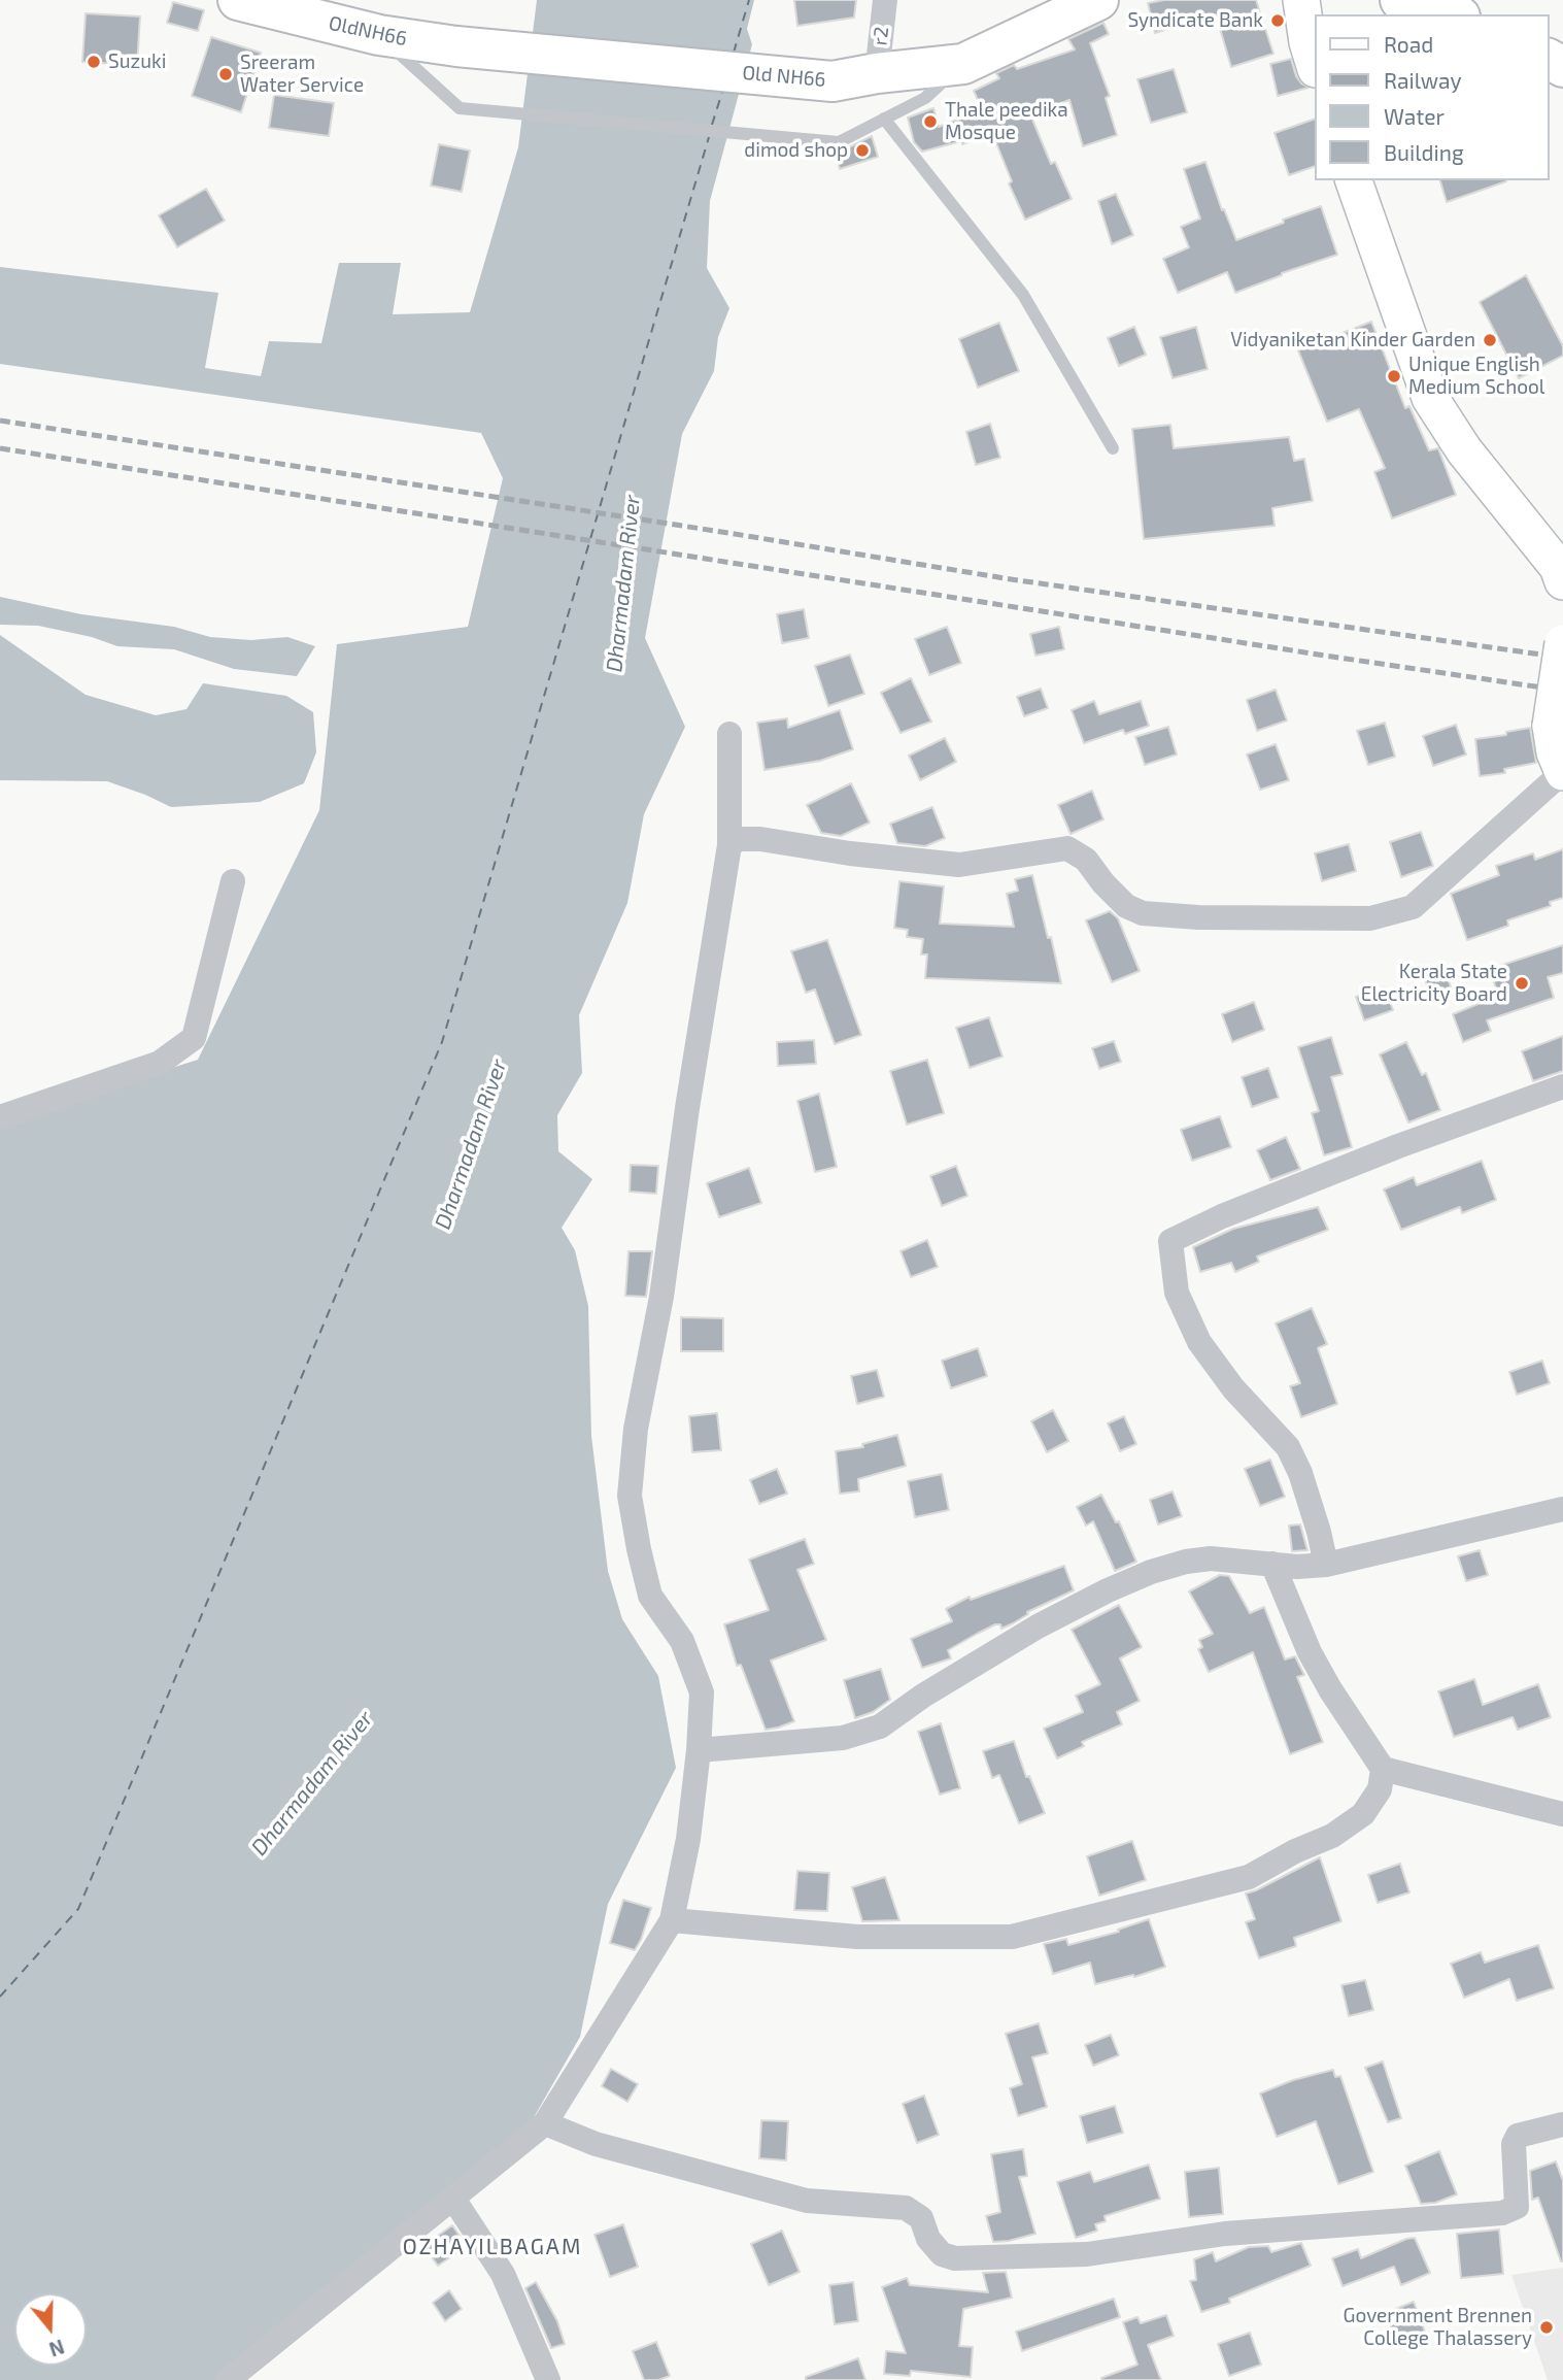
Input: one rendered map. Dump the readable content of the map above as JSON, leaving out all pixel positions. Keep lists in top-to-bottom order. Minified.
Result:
{"streets":{"main road":["OldNH66","Old NH66"],"street":["r2"]},"crossings":[["OldNH66","Old NH66"],["r2","Old NH66"]],"districts":["OZHAYILBAGAM"],"water":["Dharmadam River"],"places":["Syndicate Bank","Suzuki","Sreeram Water Service","Thale peedika Mosque","dimod shop","Vidyaniketan Kinder Garden","Unique English Medium School","Kerala State Electricity Board","Government Brennen College Thalassery"],"legend":["Road","Railway","Water","Building"],"north":"bottom"}
